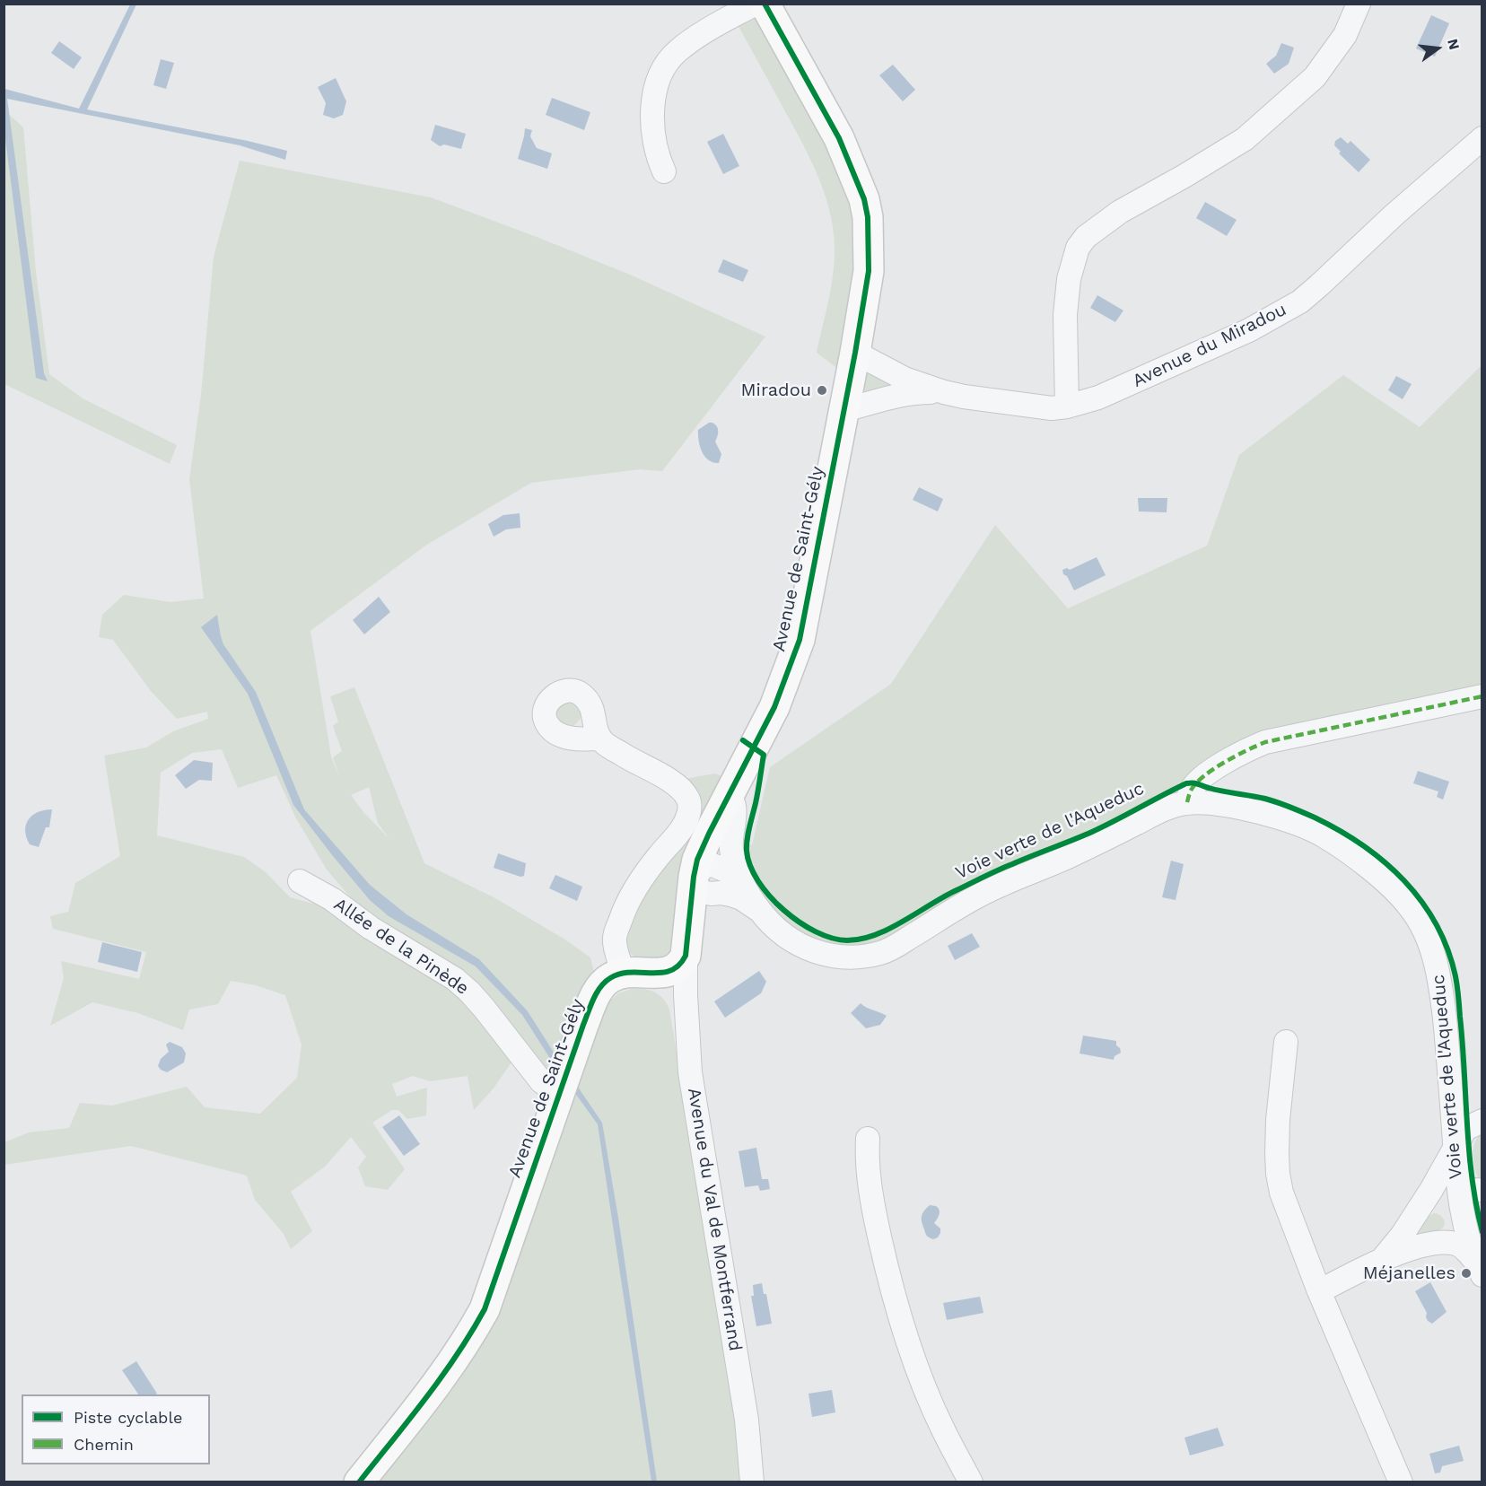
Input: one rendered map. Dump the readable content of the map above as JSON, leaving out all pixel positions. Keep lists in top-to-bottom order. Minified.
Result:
{"streets":{"street":["Avenue du Miradou","Avenue de Saint-Gély","Allée de la Pinède","Avenue du Val de Montferrand"],"cycle path":["Voie verte de l'Aqueduc"]},"crossings":[["Avenue du Miradou","Avenue de Saint-Gély"],["Avenue de Saint-Gély","Allée de la Pinède"],["Avenue de Saint-Gély","Avenue du Val de Montferrand"]],"places":["Miradou","Méjanelles"],"legend":["Piste cyclable","Chemin"],"north":"right"}
